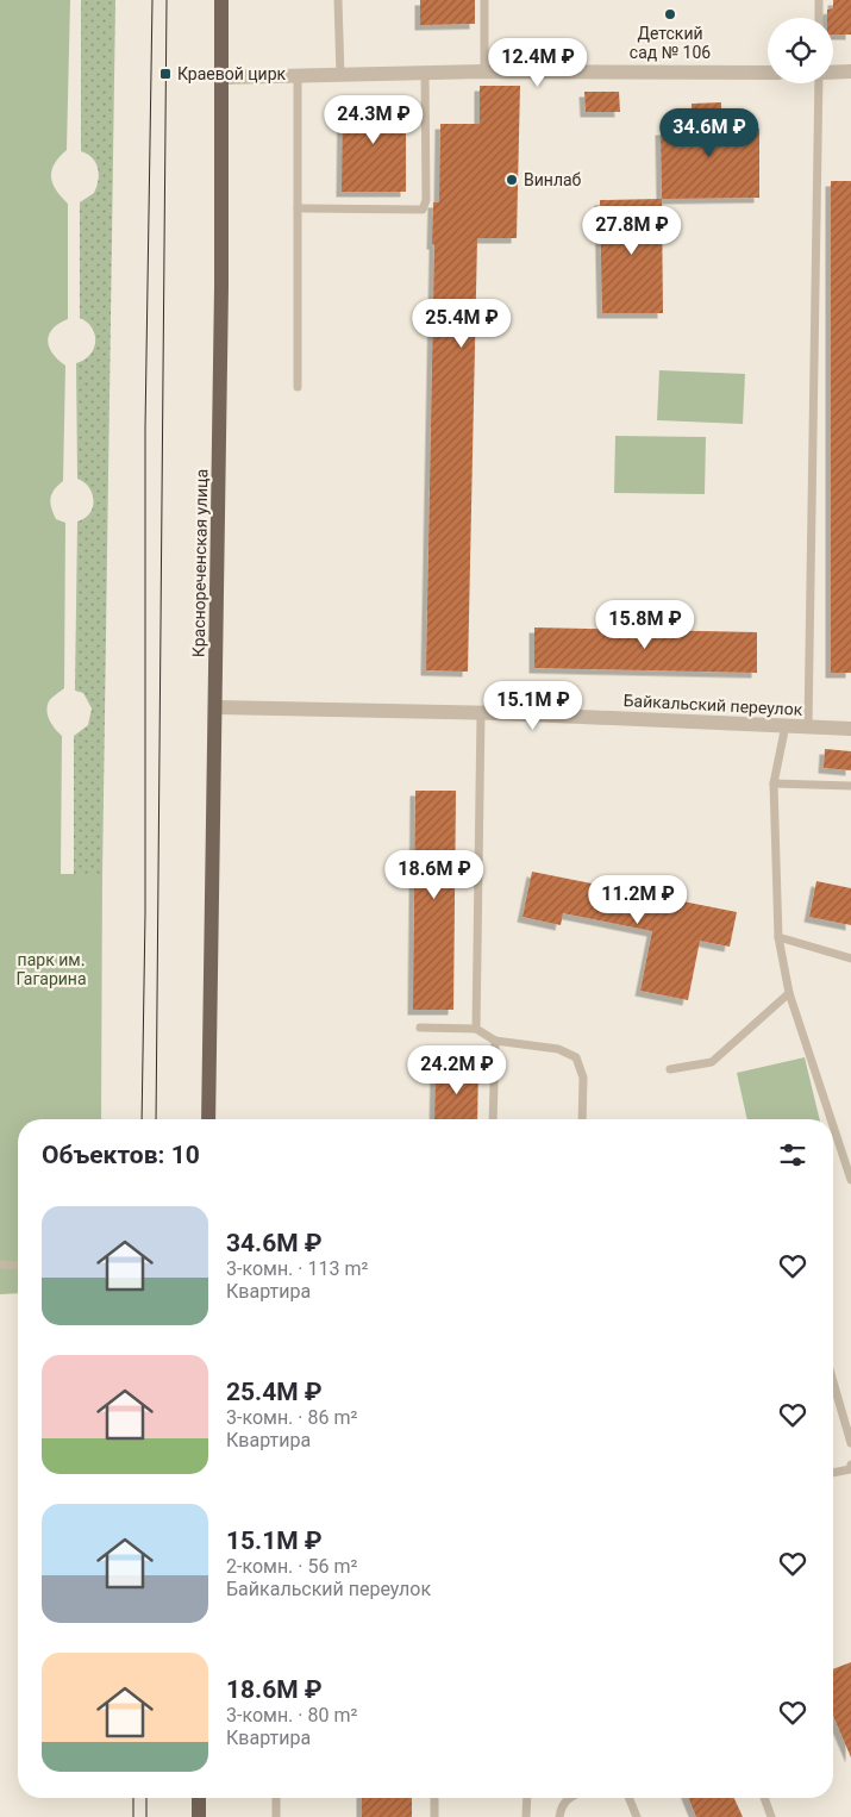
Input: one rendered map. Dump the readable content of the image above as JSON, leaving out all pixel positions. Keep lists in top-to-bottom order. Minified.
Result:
{"streets":{"main road":["Краснореченская улица"],"street":["Байкальский переулок"]},"crossings":[["Краснореченская улица","Байкальский переулок"]],"parks":["парк им. Гагарина"],"places":{"other":["Детский сад № 106","Винлаб"],"transit":["Краевой цирк"]},"page":{"price":["12.4M ₽","24.3M ₽","34.6M ₽","27.8M ₽","25.4M ₽","15.8M ₽","15.1M ₽","18.6M ₽","11.2M ₽","24.2M ₽"],"heading":"Объектов: 10","list":[{"name":"34.6M ₽","note":"3-комн. · 113 m² · Квартира"},{"name":"25.4M ₽","note":"3-комн. · 86 m² · Квартира"},{"name":"15.1M ₽","note":"2-комн. · 56 m² · Байкальский переулок"},{"name":"18.6M ₽","note":"3-комн. · 80 m² · Квартира"}]}}
